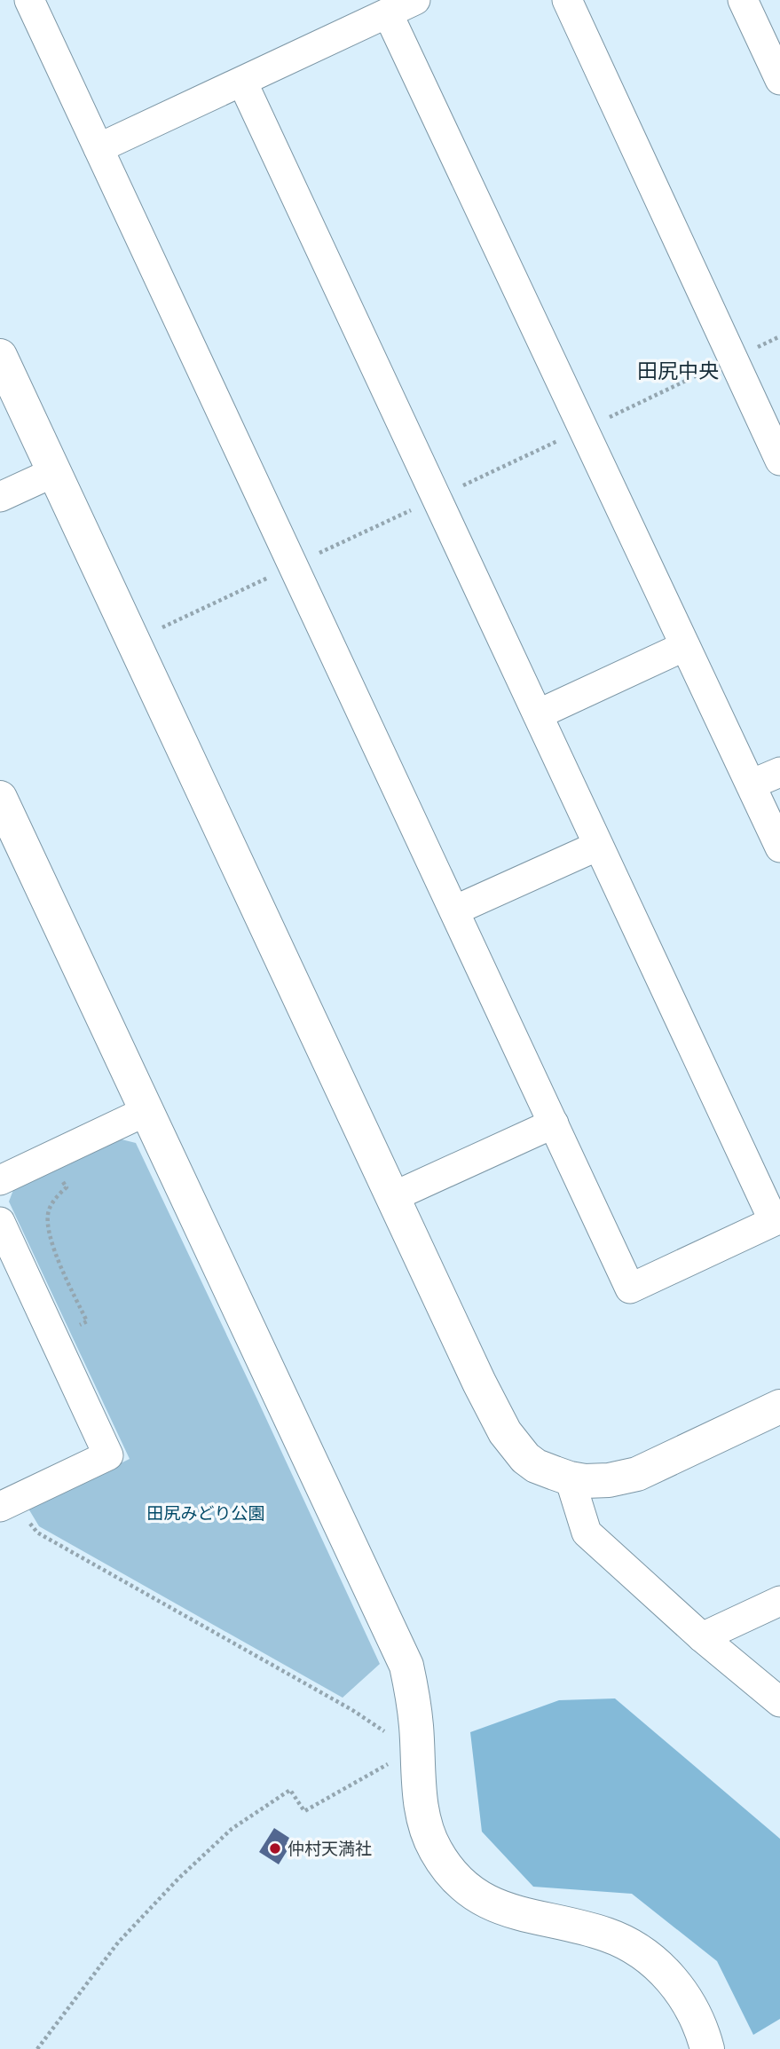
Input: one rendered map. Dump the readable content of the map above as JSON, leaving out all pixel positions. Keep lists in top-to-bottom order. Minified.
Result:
{"districts":["田尻中央"],"parks":["田尻みどり公園"],"places":["仲村天満社"]}
